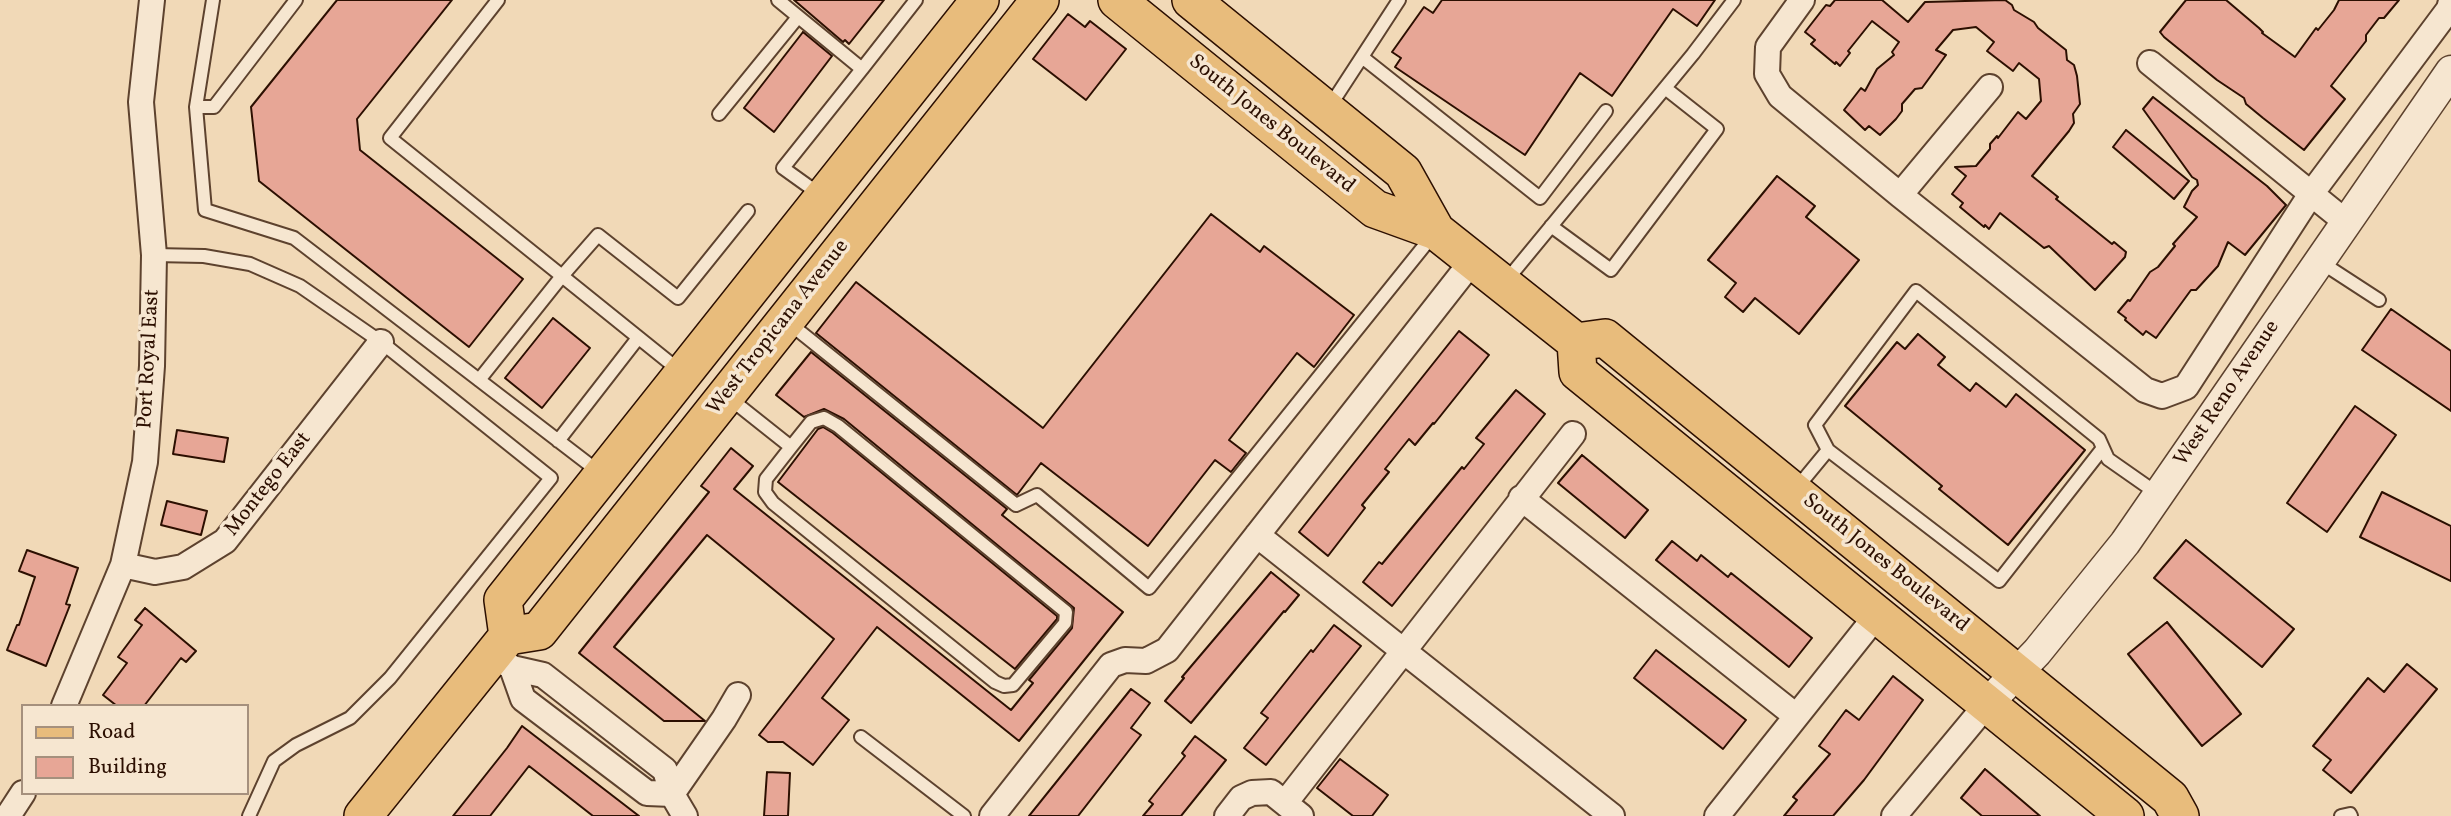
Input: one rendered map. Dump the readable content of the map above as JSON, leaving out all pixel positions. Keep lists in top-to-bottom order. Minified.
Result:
{"streets":{"main road":["South Jones Boulevard","West Tropicana Avenue"],"street":["Port Royal East","West Reno Avenue","Montego East"]},"crossings":[["South Jones Boulevard","West Reno Avenue"],["Port Royal East","Montego East"]],"legend":["Road","Building"]}
